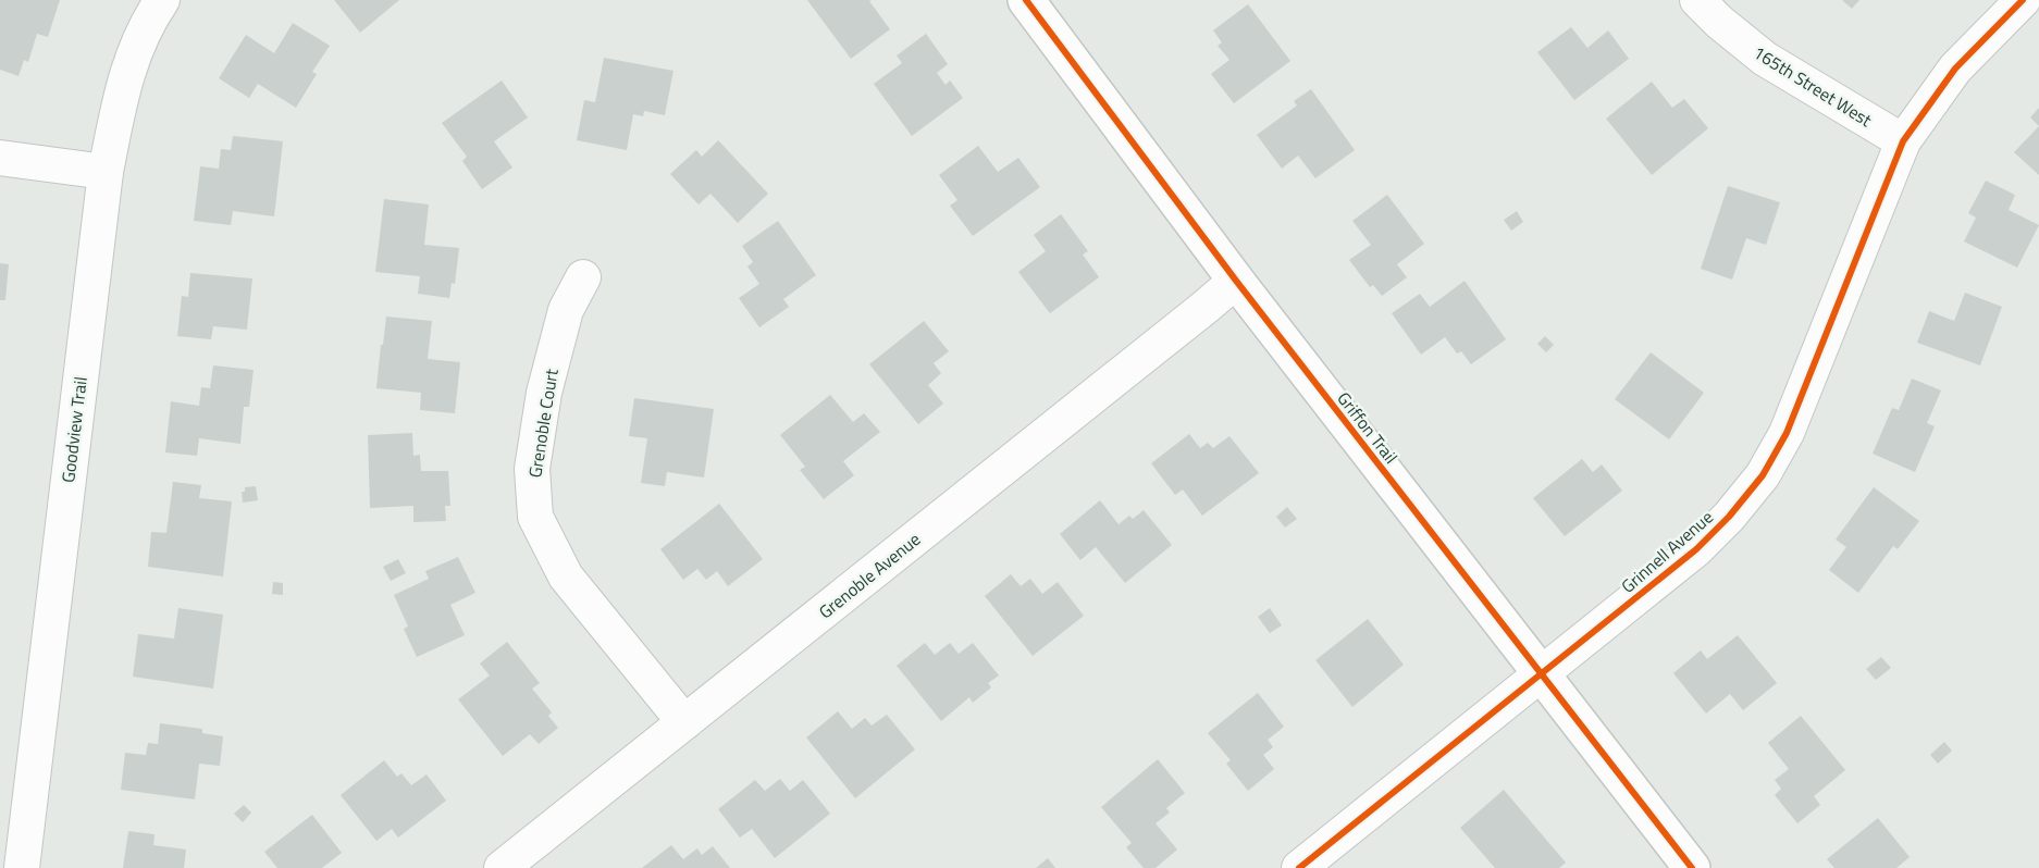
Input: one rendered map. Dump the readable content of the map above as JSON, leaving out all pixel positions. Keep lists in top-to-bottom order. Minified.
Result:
{"streets":{"street":["165th Street West","Grenoble Court","Griffon Trail","Goodview Trail","Grinnell Avenue","Grenoble Avenue"]},"crossings":[["165th Street West","Grinnell Avenue"],["Grenoble Court","Grenoble Avenue"],["Griffon Trail","Grinnell Avenue"],["Griffon Trail","Grenoble Avenue"]]}
